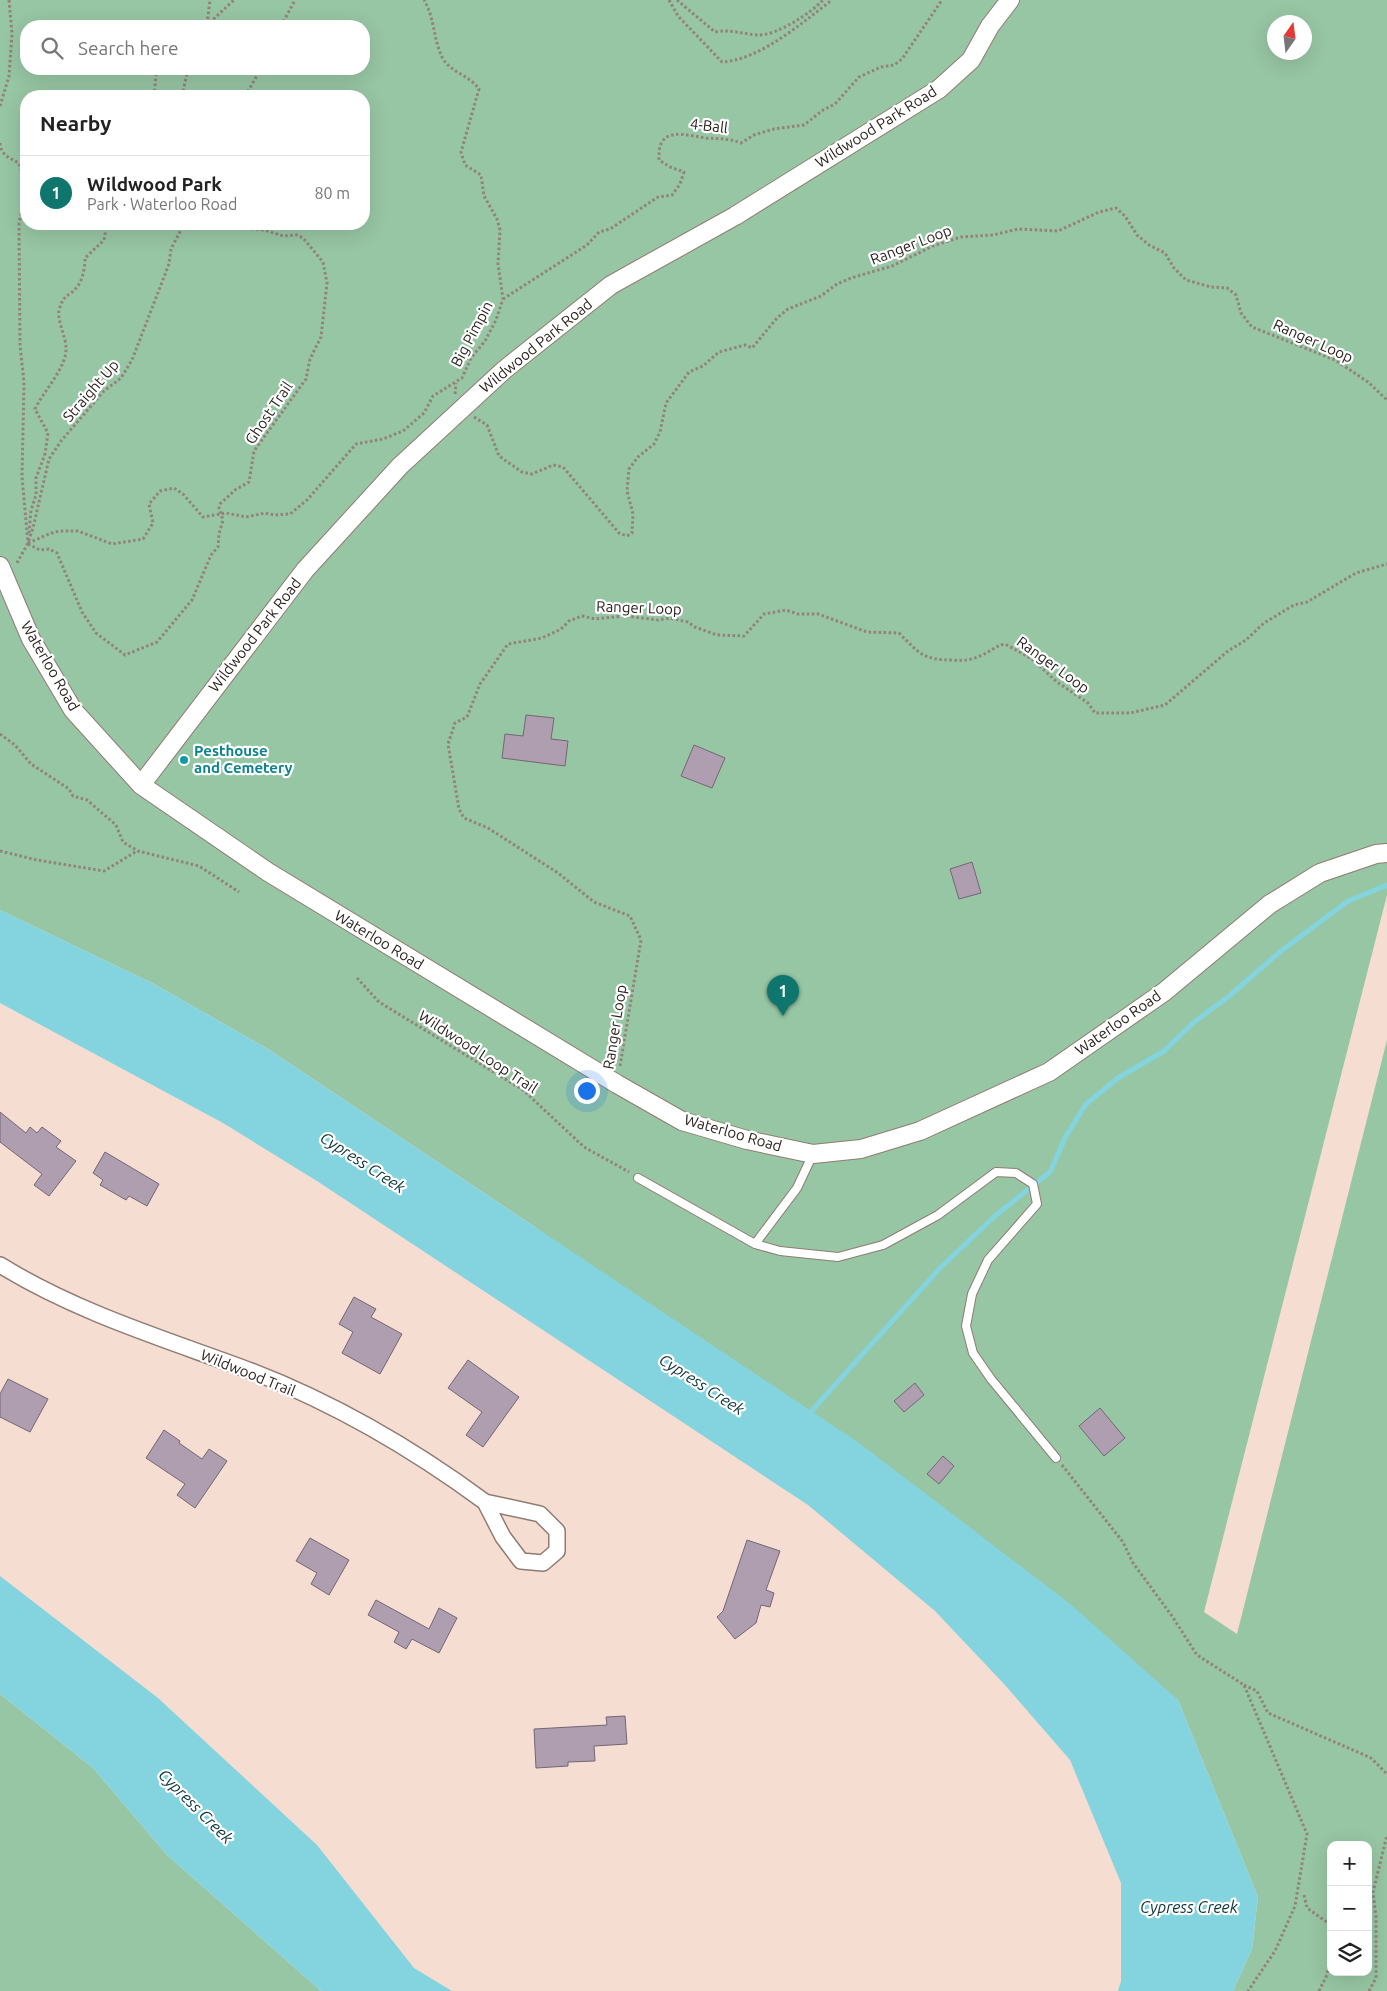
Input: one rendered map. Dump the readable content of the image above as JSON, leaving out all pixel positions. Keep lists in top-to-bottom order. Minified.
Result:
{"streets":{"street":["Wildwood Park Road","Waterloo Road","Wildwood Trail"],"path":["4-Ball","Ranger Loop","Big Pimpin","Straight Up","Ghost Trail","Wildwood Loop Trail"]},"crossings":[["4-Ball","Big Pimpin"],["Wildwood Park Road","Ranger Loop"],["Wildwood Park Road","Waterloo Road"],["Ranger Loop","Waterloo Road"],["Big Pimpin","Straight Up"],["Big Pimpin","Ghost Trail"],["Straight Up","Ghost Trail"]],"water":["Cypress Creek"],"places":["Pesthouse and Cemetery"],"north":"top","page":{"search":"Search here","heading":"Nearby","list":[{"mark":"1","name":"Wildwood Park","note":"Park · Waterloo Road","value":"80 m"}],"pins":"1","map_buttons":["+","−"]}}
